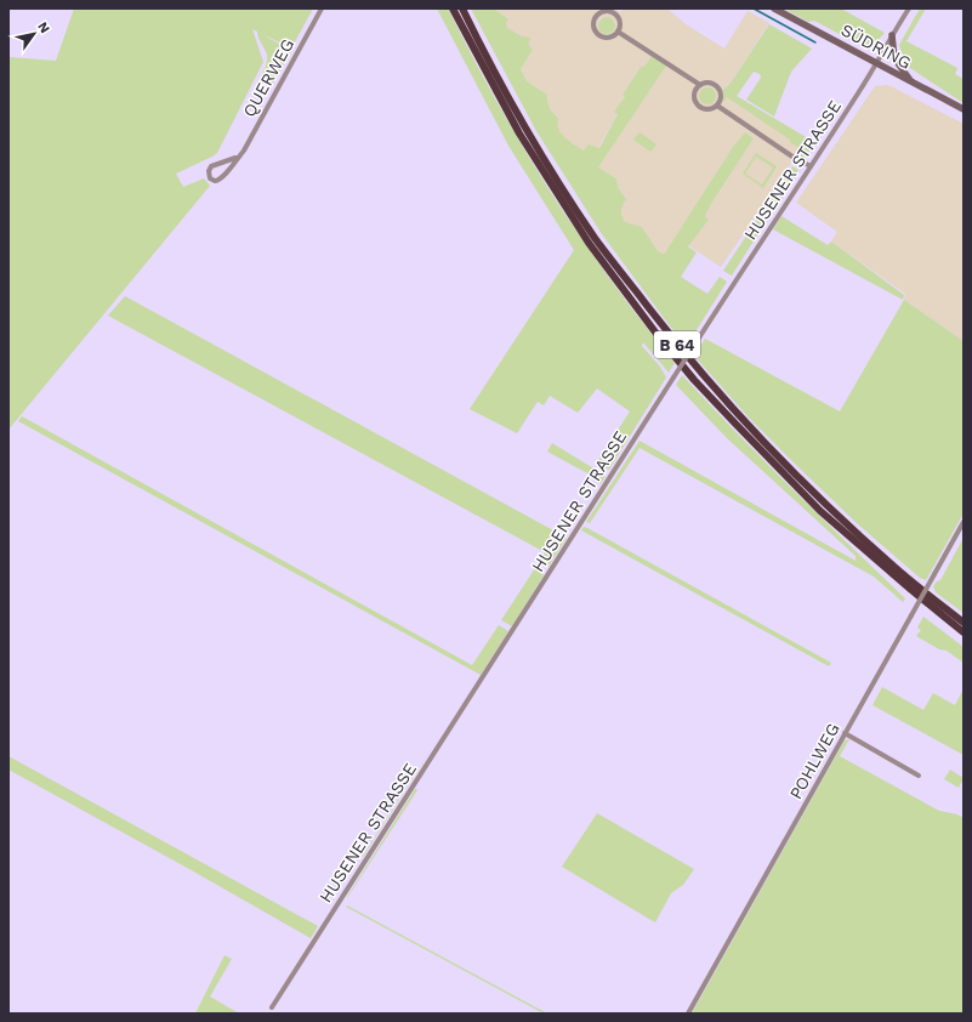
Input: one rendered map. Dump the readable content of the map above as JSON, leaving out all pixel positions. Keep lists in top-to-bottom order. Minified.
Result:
{"streets":{"highway":["B 64"],"main road":["SÜDRING"],"street":["QUERWEG","HUSENER STRASSE","POHLWEG"]},"crossings":[["SÜDRING","HUSENER STRASSE"]],"north":"top right"}
